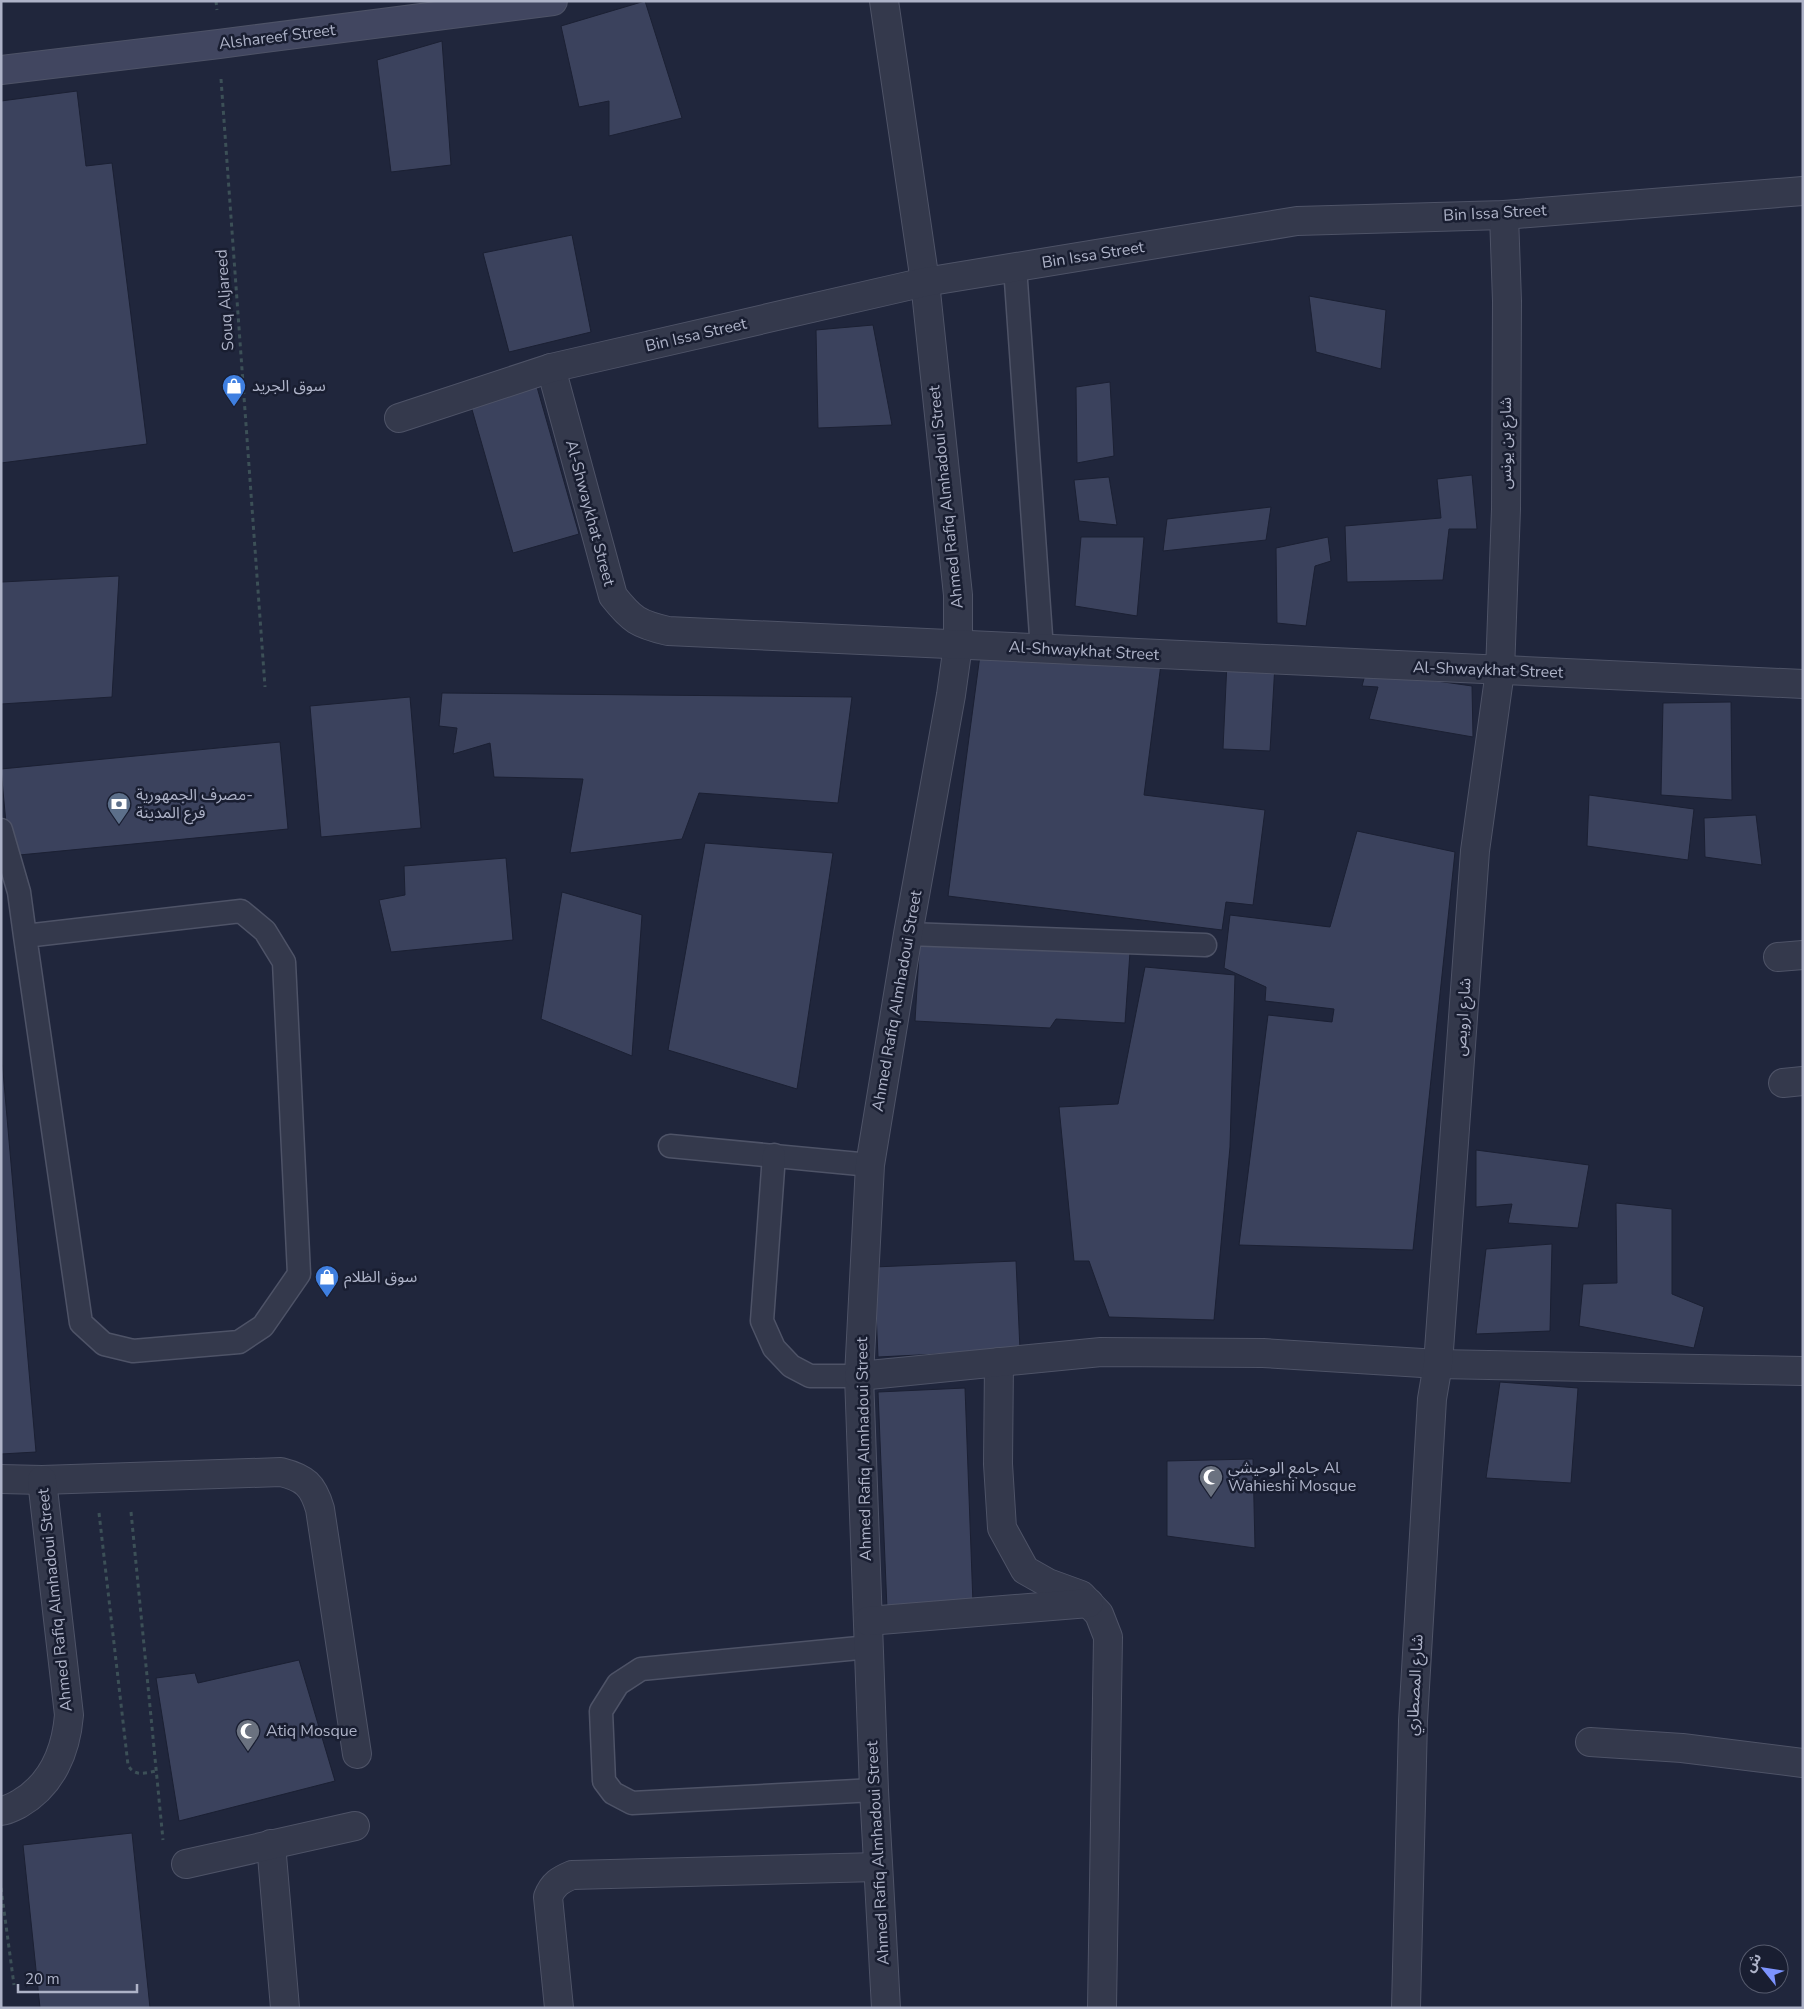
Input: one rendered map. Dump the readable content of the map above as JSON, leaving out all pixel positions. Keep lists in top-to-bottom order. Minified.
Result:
{"streets":{"street":["Alshareef Street","Bin Issa Street","شارع بن يونس","Ahmed Rafiq Almhadoui Street","Al-Shwaykhat Street","شارع ارويص","شارع المصطاري"],"path":["Souq Aljareed"]},"crossings":[["Alshareef Street","Souq Aljareed"],["Bin Issa Street","شارع بن يونس"],["Bin Issa Street","Ahmed Rafiq Almhadoui Street"],["Bin Issa Street","Al-Shwaykhat Street"],["شارع بن يونس","Al-Shwaykhat Street"],["شارع بن يونس","شارع ارويص"],["Ahmed Rafiq Almhadoui Street","Al-Shwaykhat Street"],["Al-Shwaykhat Street","شارع ارويص"],["شارع ارويص","شارع المصطاري"]],"places":{"shop":["سوق الجريد","سوق الظلام"],"bank":["مصرف الجمهورية- فرع المدينة"],"mosque":["جامع الوحيشي Al Wahieshi Mosque","Atiq Mosque"]},"scale_bar":"20 m","north":"top left"}
